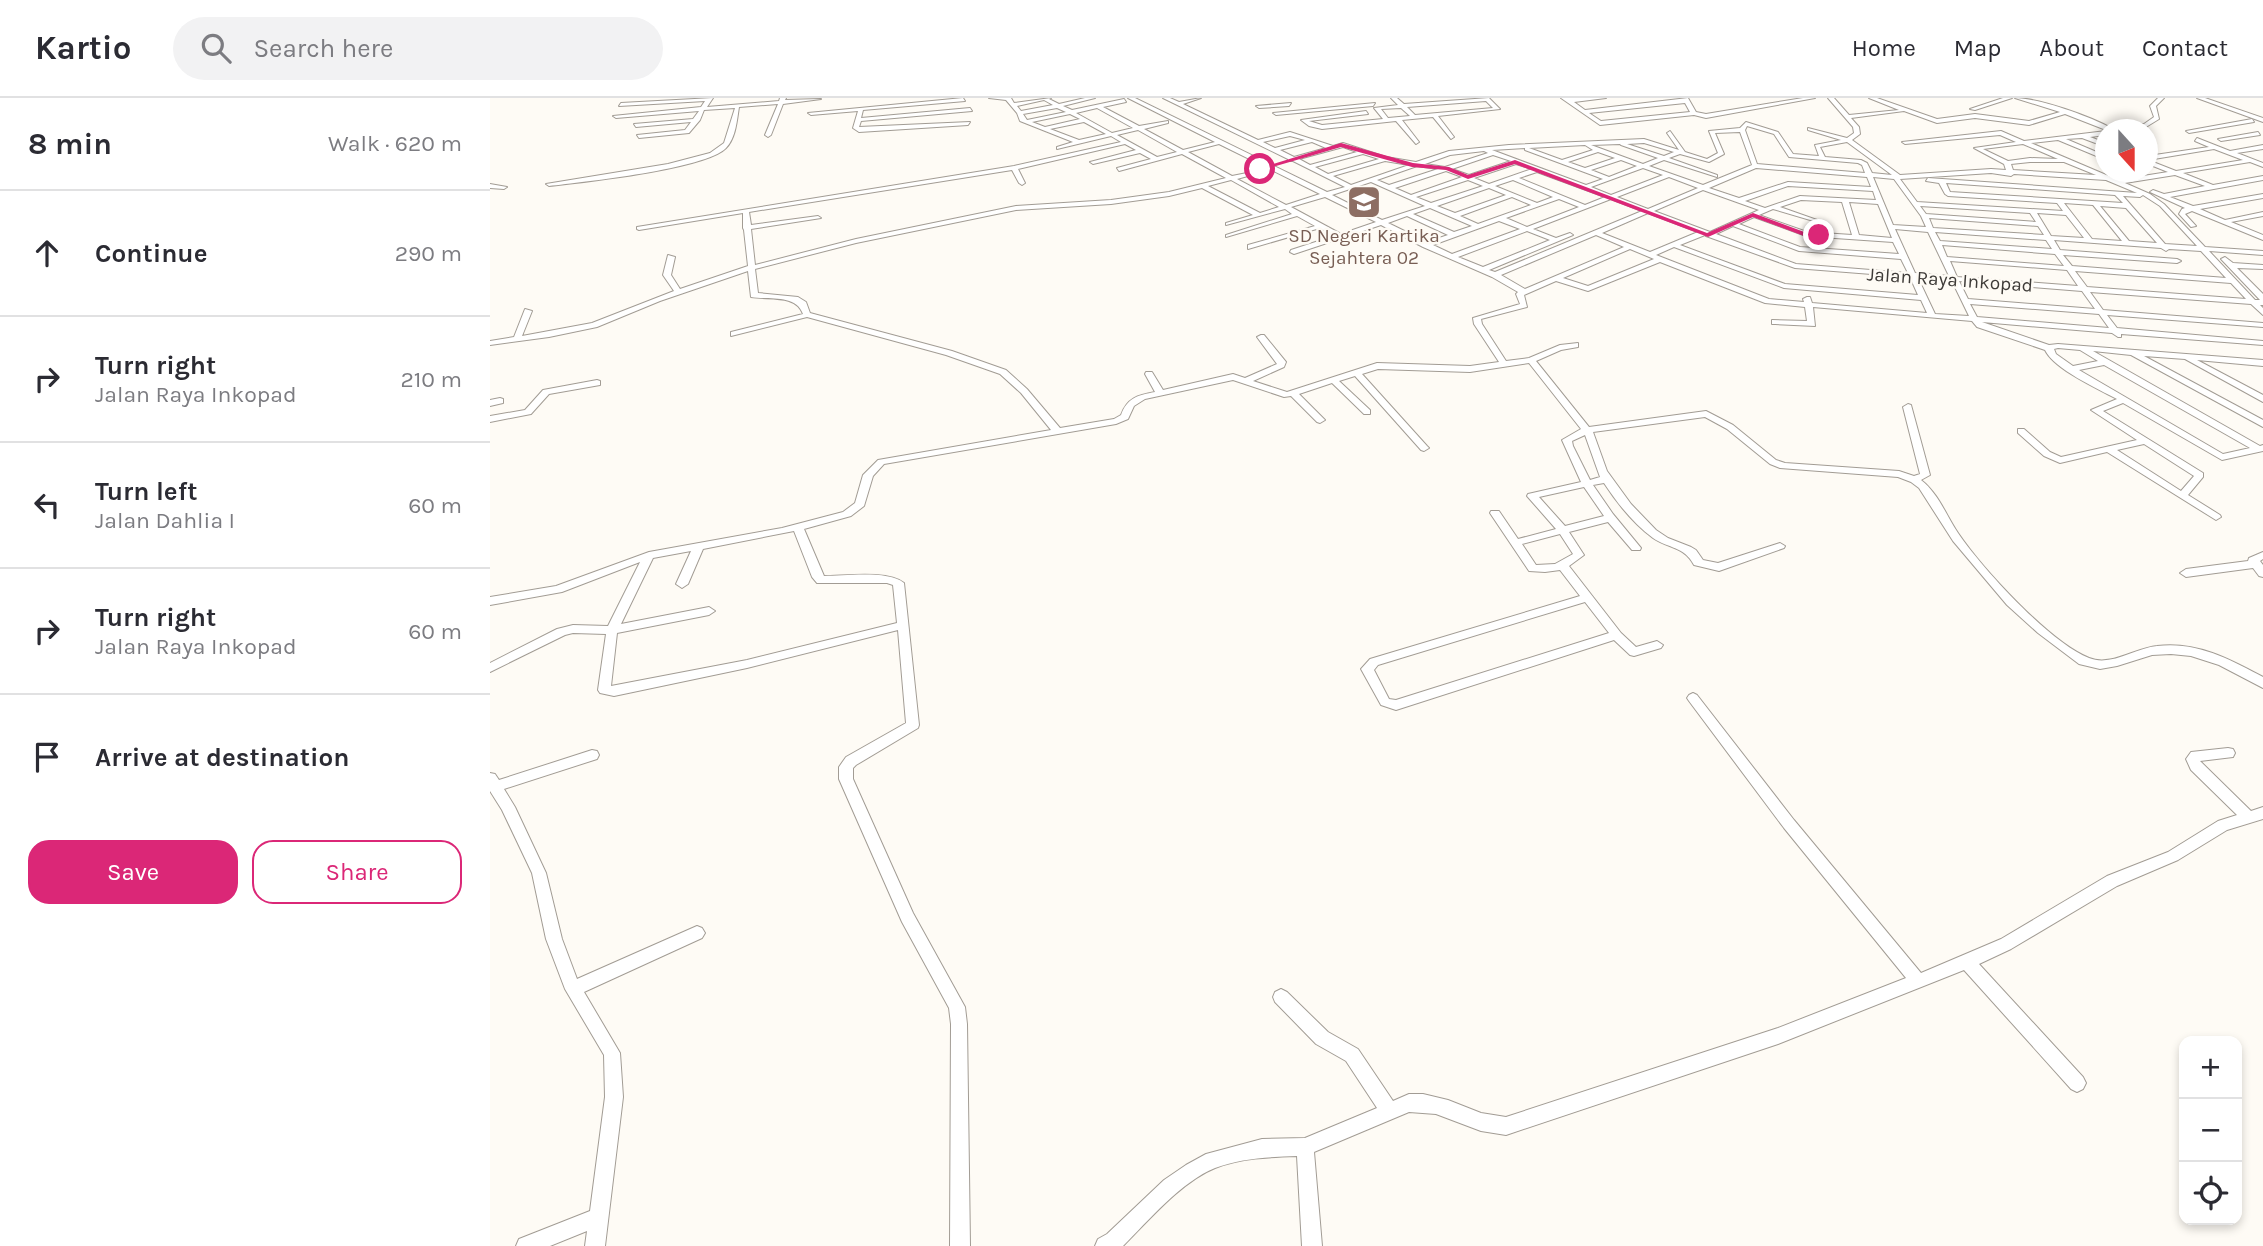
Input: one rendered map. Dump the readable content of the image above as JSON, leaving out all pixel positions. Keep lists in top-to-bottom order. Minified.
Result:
{"streets":{"street":["Jalan Raya Inkopad"]},"places":{"school or university":["SD Negeri Kartika Sejahtera 02"]},"north":"bottom","page":{"header":"Kartio","search":"Search here","nav":["Home","Map","About","Contact"],"heading":["8 min","Walk · 620 m"],"list":[["Continue","290 m"],["Turn right","Jalan Raya Inkopad","210 m"],["Turn left","Jalan Dahlia I","60 m"],["Turn right","Jalan Raya Inkopad","60 m"],"Arrive at destination"],"buttons":["Save","Share"],"map_buttons":["+","−"]}}
